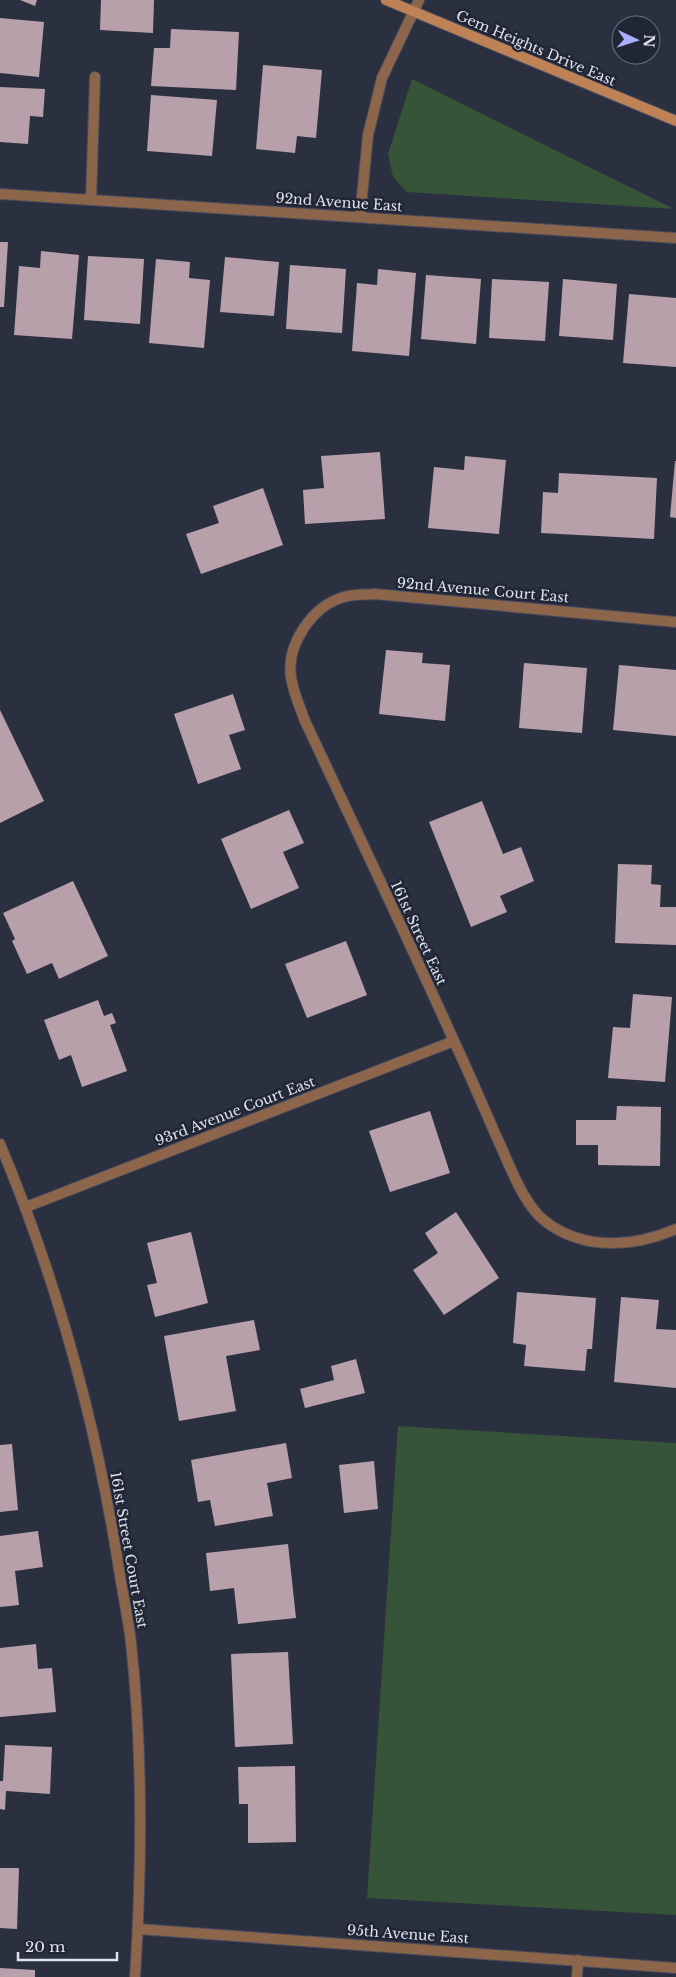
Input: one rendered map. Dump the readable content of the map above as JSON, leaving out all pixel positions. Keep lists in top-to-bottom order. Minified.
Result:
{"streets":{"street":["Gem Heights Drive East","92nd Avenue East","92nd Avenue Court East","161st Street East","93rd Avenue Court East","161st Street Court East","95th Avenue East"]},"crossings":[["92nd Avenue Court East","161st Street East"],["161st Street East","93rd Avenue Court East"],["93rd Avenue Court East","161st Street Court East"],["161st Street Court East","95th Avenue East"]],"scale_bar":"20 m","north":"right"}
